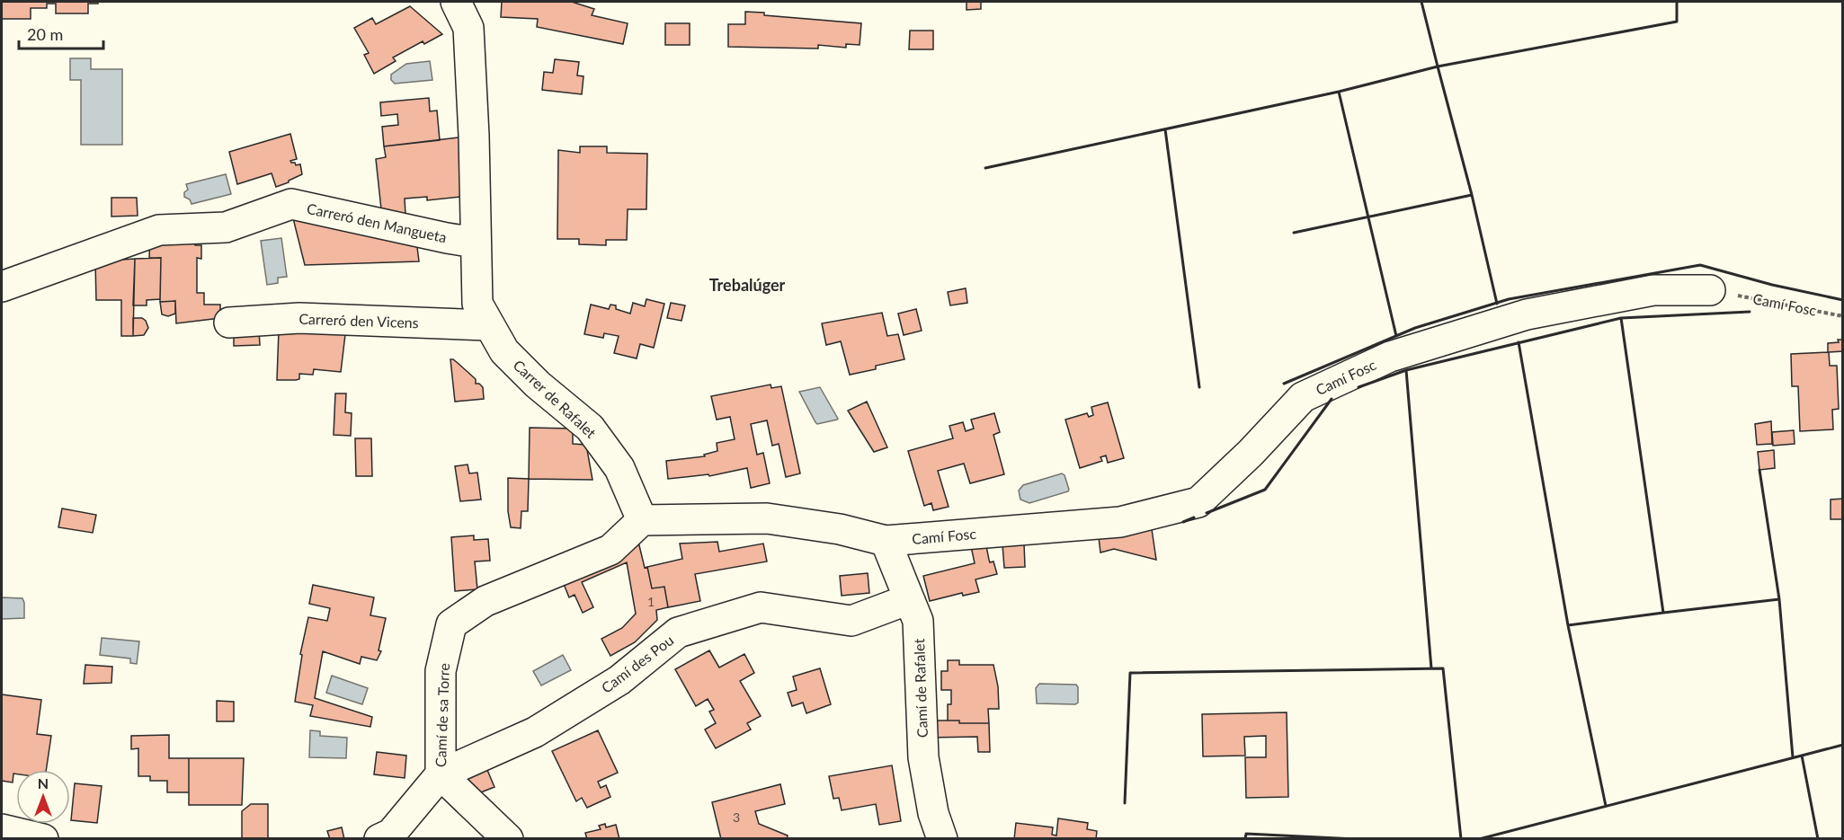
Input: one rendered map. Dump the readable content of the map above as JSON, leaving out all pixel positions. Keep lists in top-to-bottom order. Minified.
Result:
{"streets":{"street":["Carreró den Mangueta","Camí Fosc","Carreró den Vicens","Carrer de Rafalet","Camí des Pou","Camí de Rafalet","Camí de sa Torre"]},"crossings":[["Carreró den Mangueta","Carrer de Rafalet"],["Camí Fosc","Camí de Rafalet"],["Carreró den Vicens","Carrer de Rafalet"],["Carrer de Rafalet","Camí de sa Torre"],["Camí des Pou","Camí de Rafalet"],["Camí des Pou","Camí de sa Torre"]],"districts":["Trebalúger"],"house_numbers":["1","3"],"scale_bar":"20 m","north":"top"}
